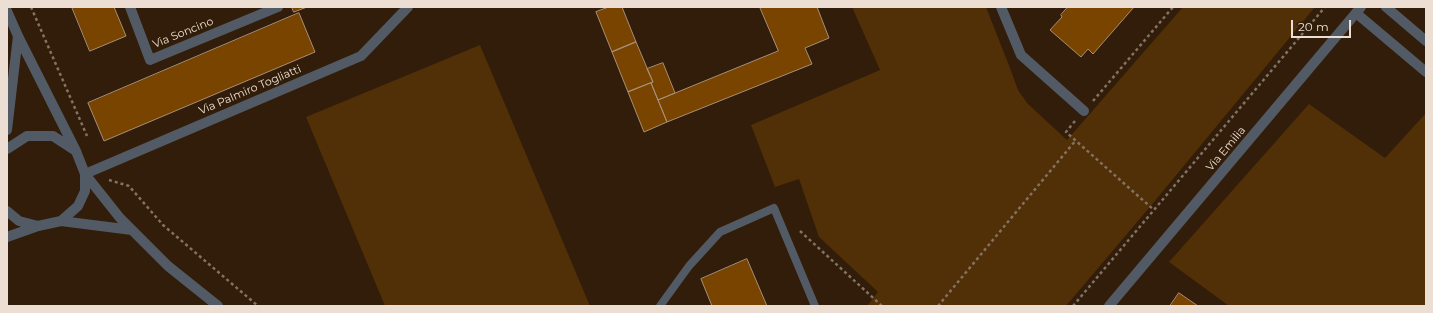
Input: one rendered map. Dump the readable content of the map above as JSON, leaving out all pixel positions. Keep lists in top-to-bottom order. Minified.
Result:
{"streets":{"street":["Via Soncino","Via Palmiro Togliatti","Via Emilia"]},"scale_bar":"20 m"}
